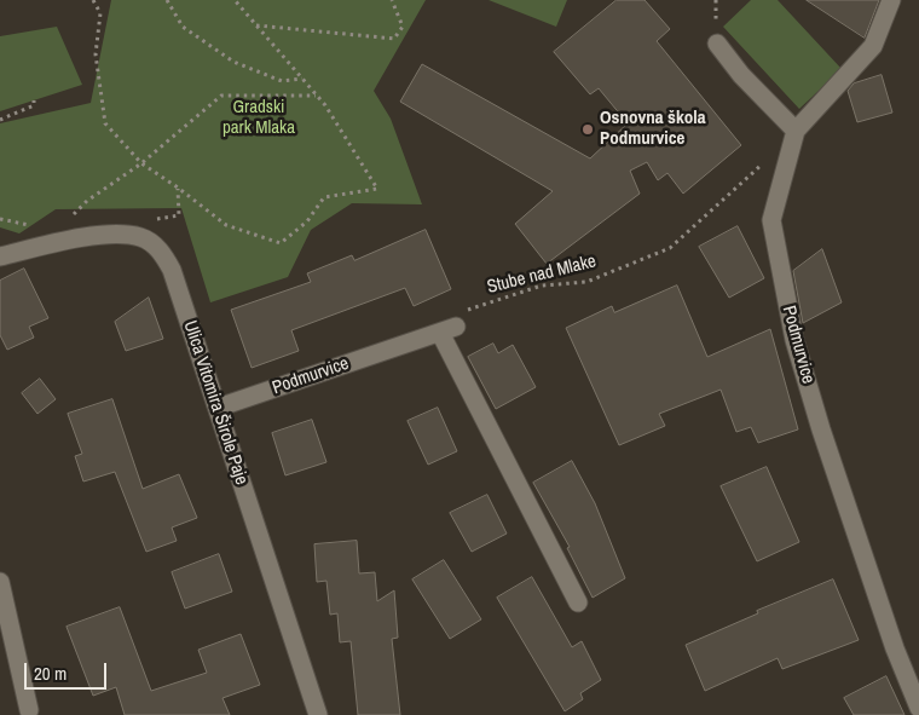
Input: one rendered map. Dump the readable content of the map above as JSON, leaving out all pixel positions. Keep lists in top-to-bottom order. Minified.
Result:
{"streets":{"street":["Podmurvice","Ulica Vitomira Širole Paje"],"path":["Stube nad Mlake"]},"crossings":[["Stube nad Mlake","Podmurvice"],["Podmurvice","Ulica Vitomira Širole Paje"]],"parks":["Gradski park Mlaka"],"places":["Osnovna škola Podmurvice"],"scale_bar":"20 m"}
